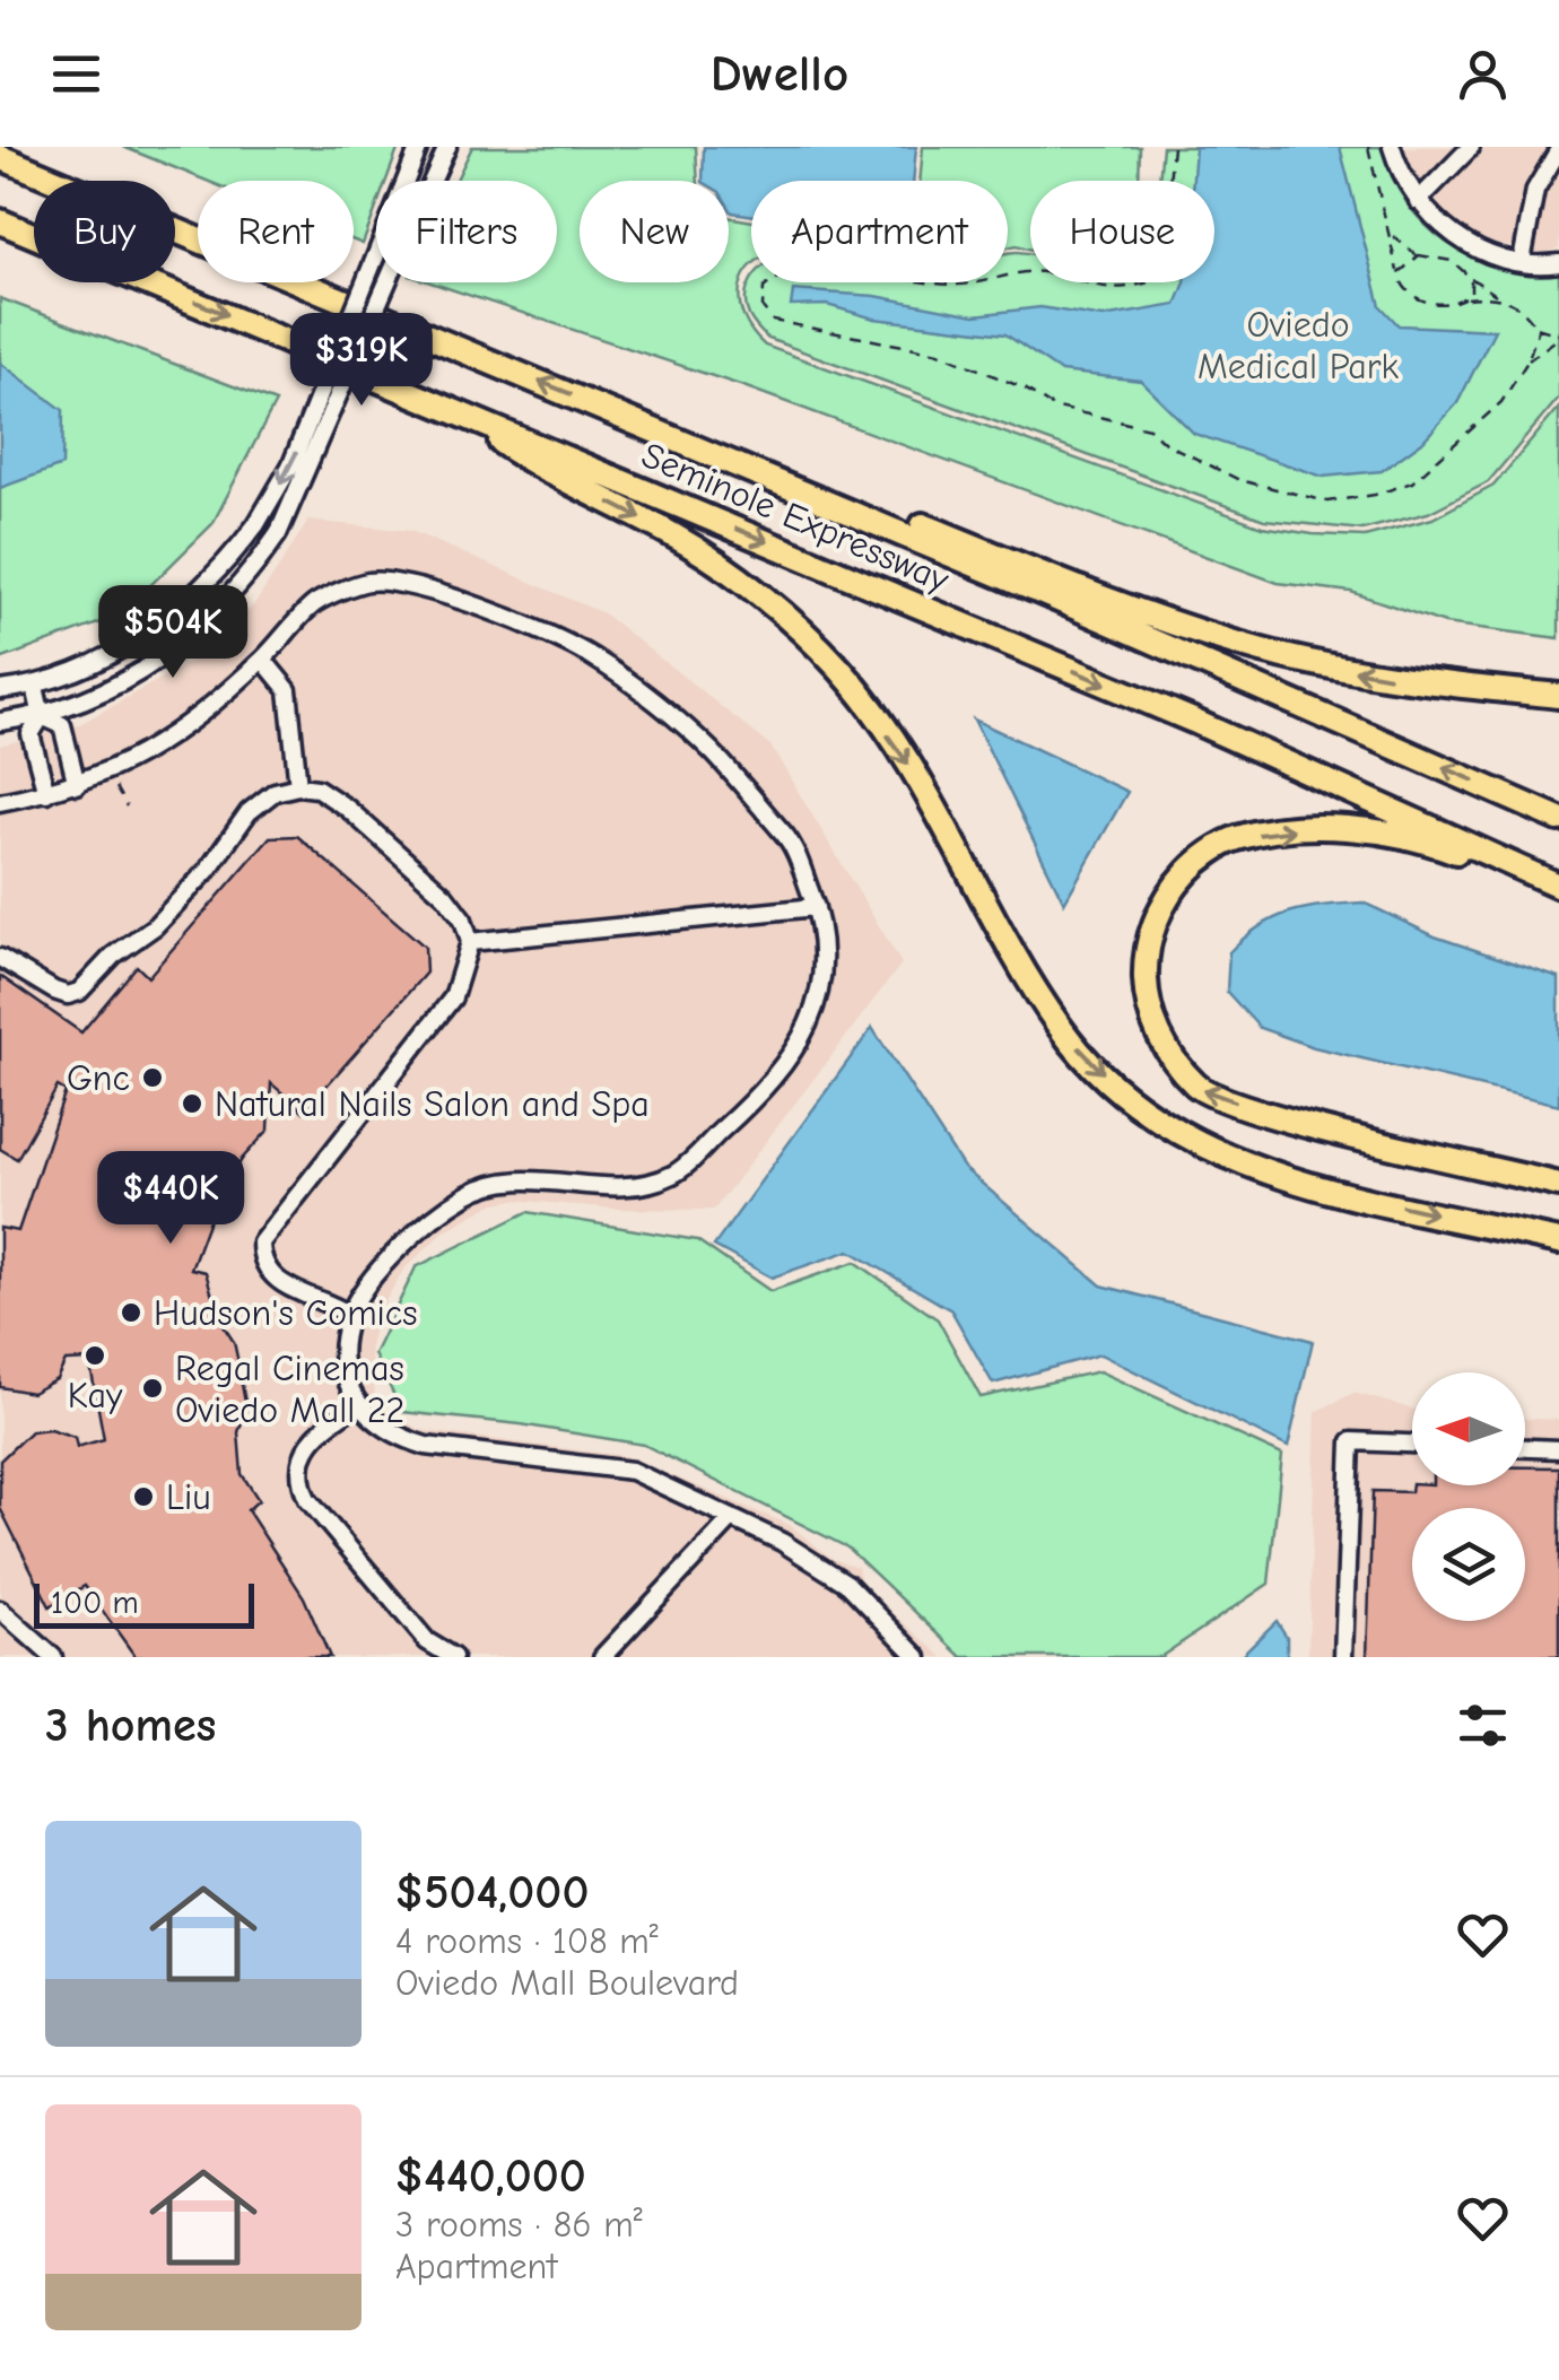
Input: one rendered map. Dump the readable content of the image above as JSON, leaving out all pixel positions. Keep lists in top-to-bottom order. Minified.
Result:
{"streets":{"highway":["Seminole Expressway"]},"parks":["Oviedo Medical Park"],"places":["Gnc","Natural Nails Salon and Spa","Hudson's Comics","Kay","Regal Cinemas Oviedo Mall 22","Liu"],"scale_bar":"100 m","north":"left","page":{"header":"Dwello","chip":["Buy","Rent","Filters","New","Apartment","House"],"price":["$319K","$504K","$440K"],"scale":"100 m","heading":"3 homes","list":[{"name":"$504,000","note":"4 rooms · 108 m² · Oviedo Mall Boulevard"},{"name":"$440,000","note":"3 rooms · 86 m² · Apartment"}]}}
